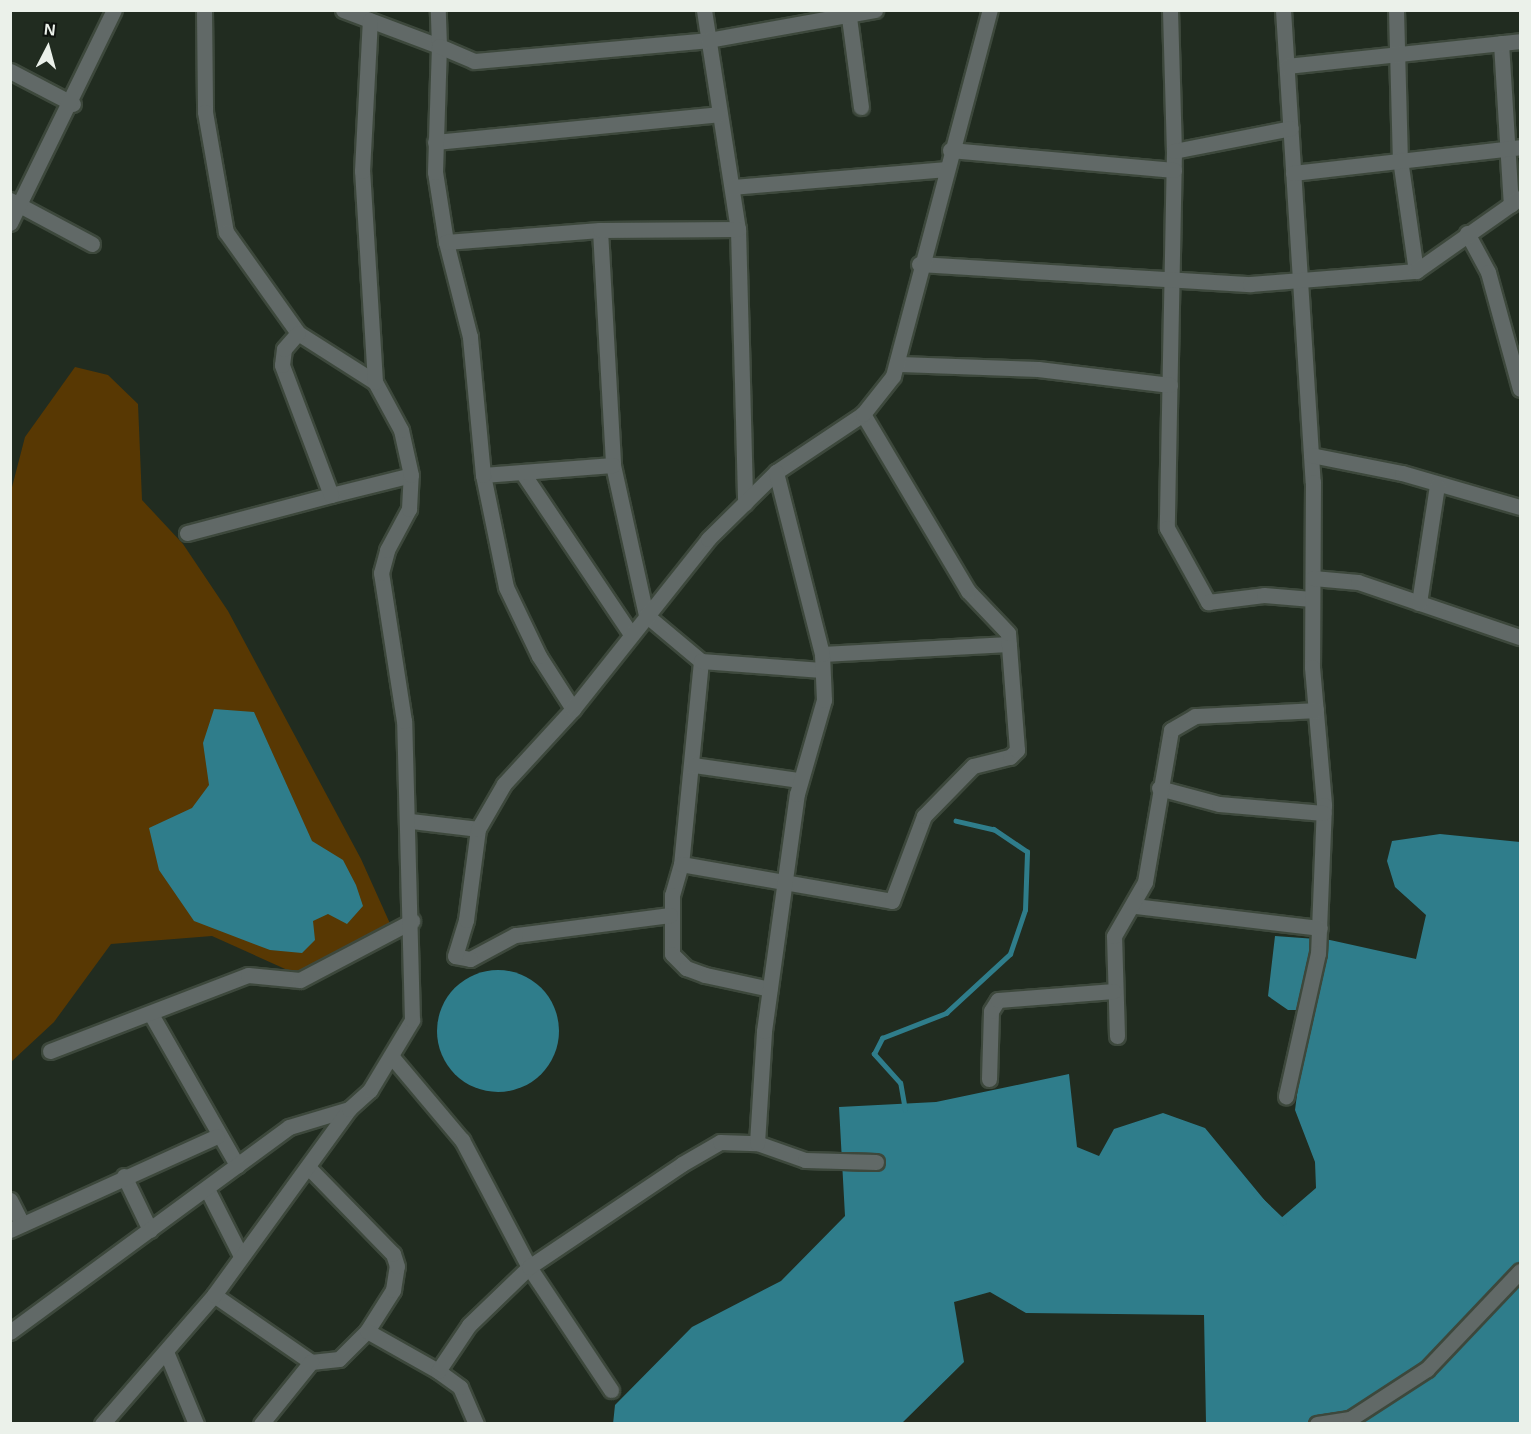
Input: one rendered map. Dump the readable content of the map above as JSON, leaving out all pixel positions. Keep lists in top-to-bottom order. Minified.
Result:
{"north":"top"}
